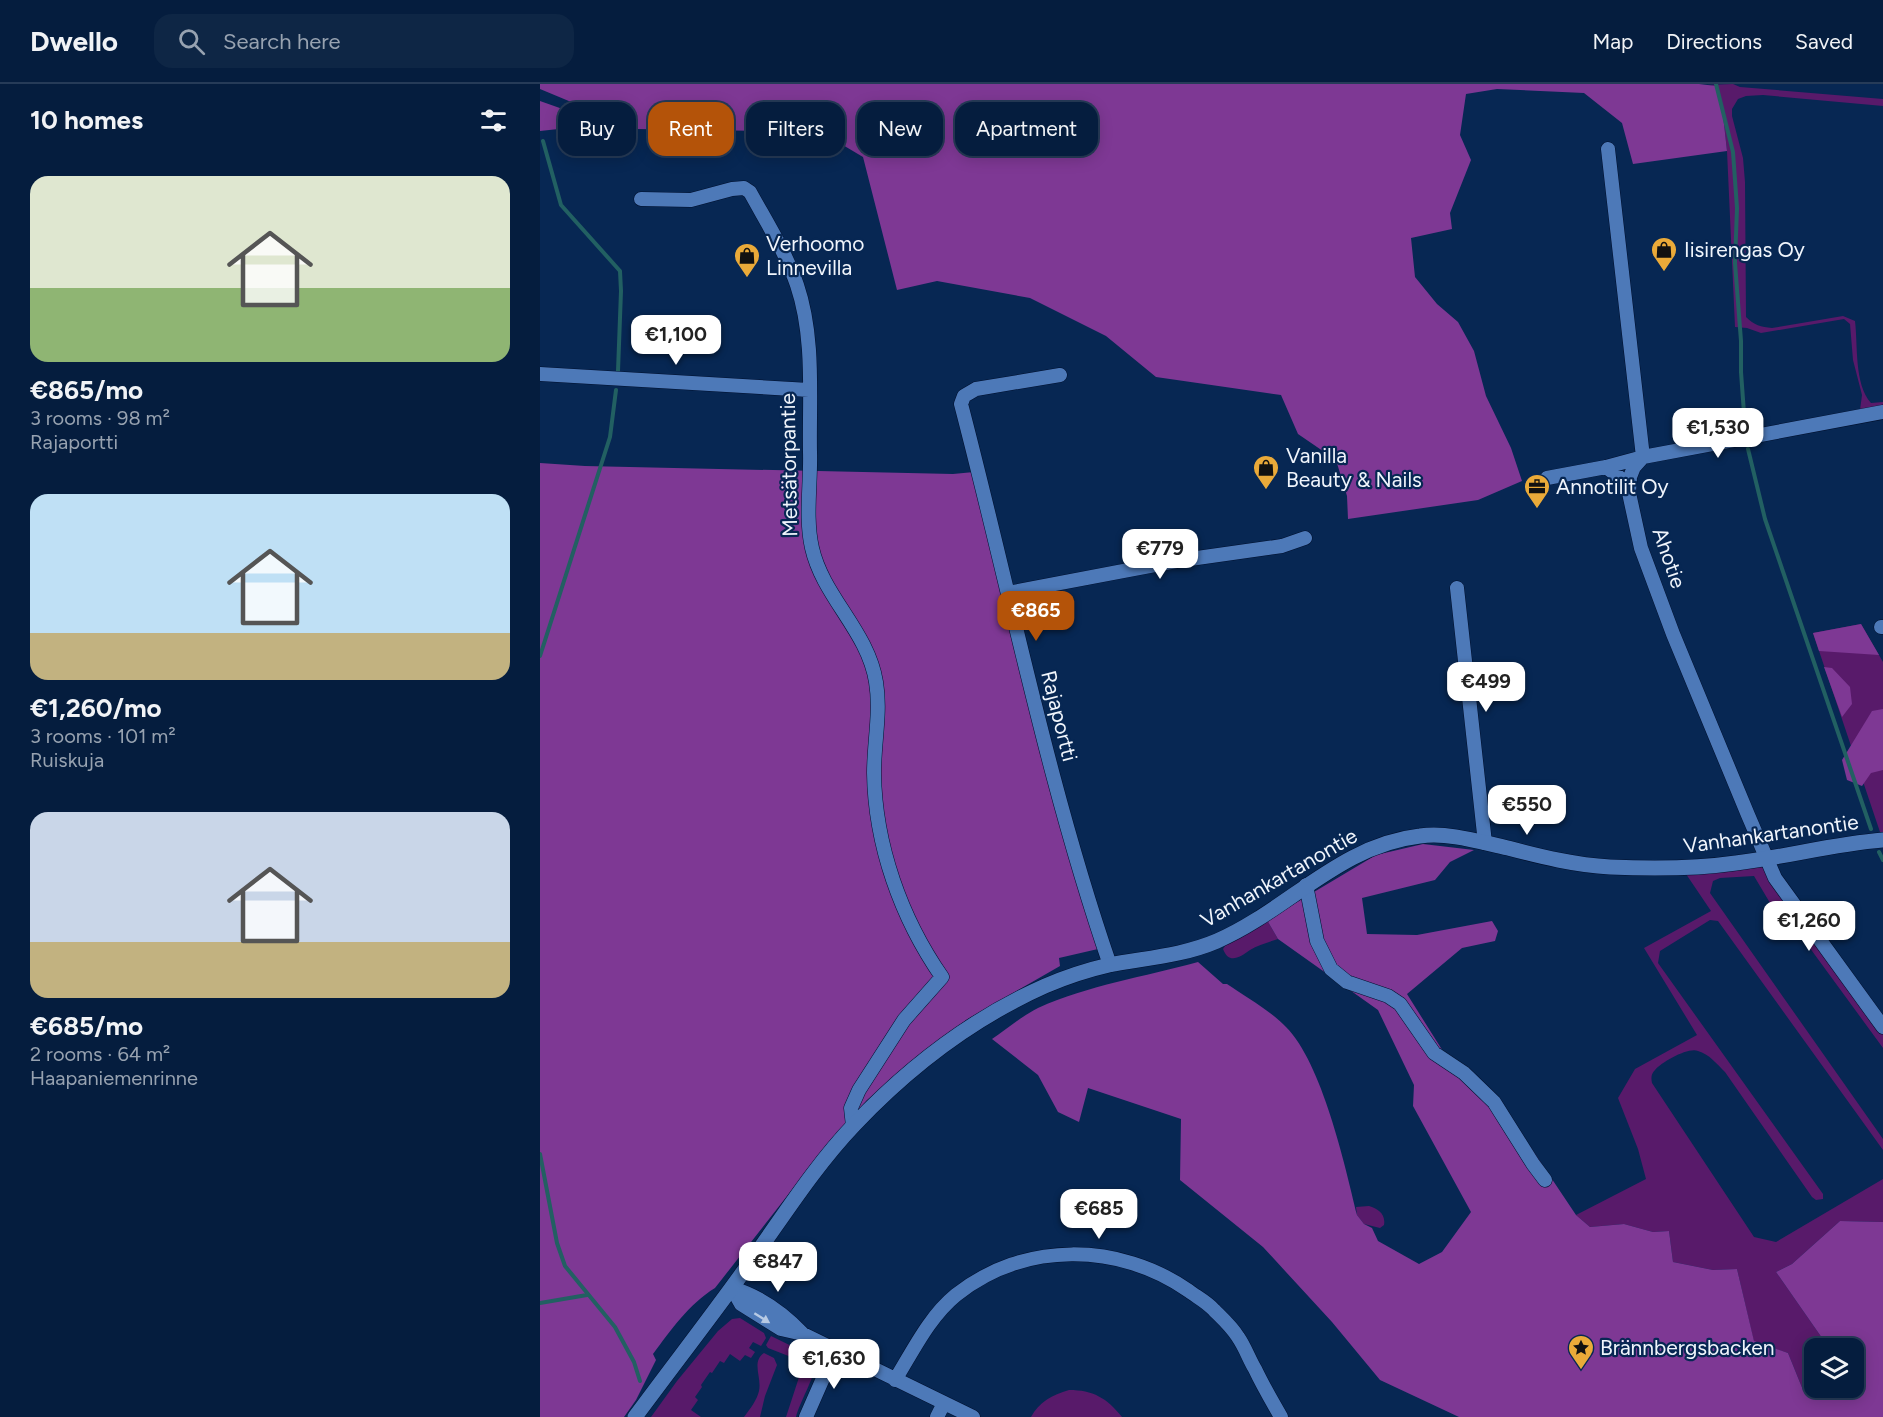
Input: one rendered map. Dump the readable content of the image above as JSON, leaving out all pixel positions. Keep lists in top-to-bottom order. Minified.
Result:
{"streets":{"street":["Metsätorpantie","Ahotie","Rajaportti","Vanhankartanontie"]},"crossings":[["Metsätorpantie","Vanhankartanontie"],["Ahotie","Vanhankartanontie"],["Rajaportti","Vanhankartanontie"]],"places":{"shop":["Iisirengas Oy","Verhoomo Linnevilla","Vanilla Beauty & Nails"],"office":["Annotilit Oy"],"place":["Brännbergsbacken"]},"page":{"header":"Dwello","search":"Search here","nav":["Map","Directions","Saved"],"heading":"10 homes","chip":["Buy","Rent","Filters","New","Apartment"],"list":[{"name":"€865/mo","note":"3 rooms · 98 m² · Rajaportti"},{"name":"€1,260/mo","note":"3 rooms · 101 m² · Ruiskuja"},{"name":"€685/mo","note":"2 rooms · 64 m² · Haapaniemenrinne"}],"price":["€1,100","€1,530","€779","€865","€499","€550","€1,260","€685","€847","€1,630"]}}
